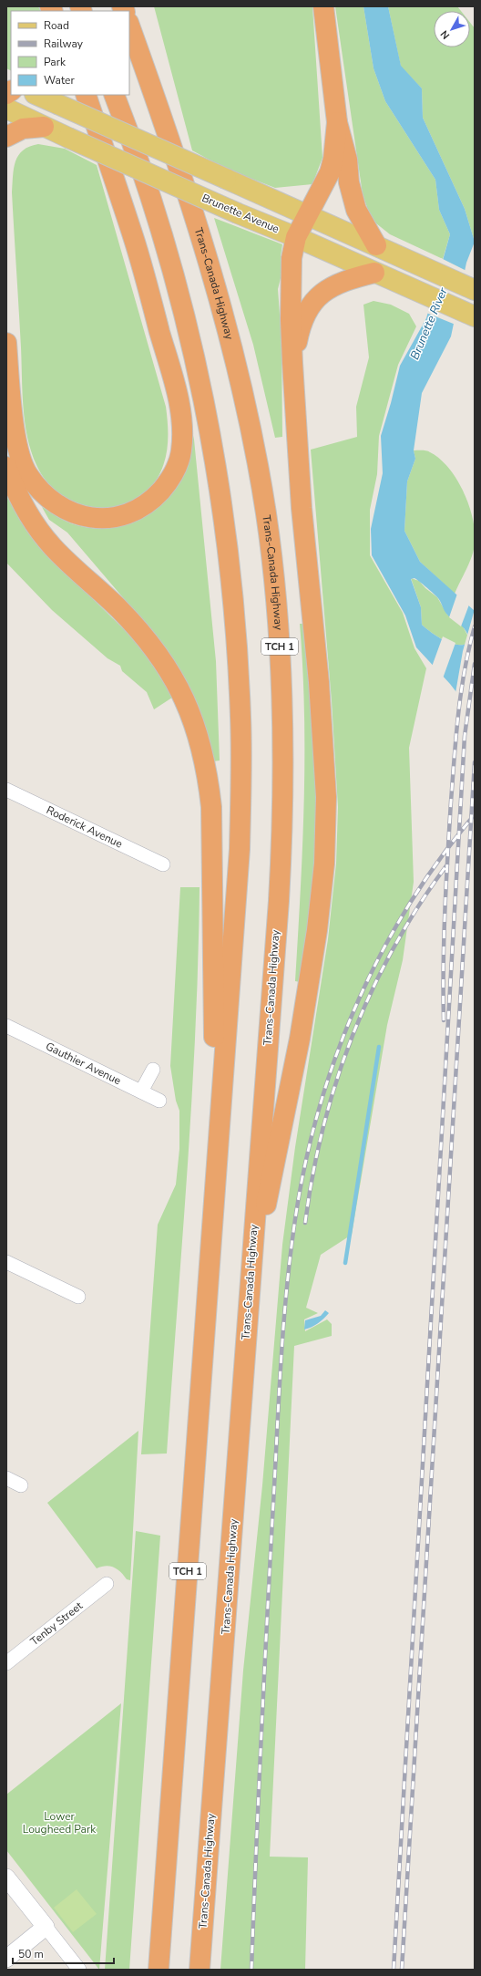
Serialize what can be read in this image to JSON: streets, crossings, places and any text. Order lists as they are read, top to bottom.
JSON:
{
  "streets": {
    "highway": ["Trans-Canada Highway", "TCH 1"],
    "main road": ["Brunette Avenue"],
    "street": ["Roderick Avenue", "Gauthier Avenue", "Tenby Street"]
  },
  "water": ["Brunette River"],
  "parks": ["Lower Lougheed Park"],
  "legend": [
    "Road",
    "Railway",
    "Park",
    "Water"
  ],
  "scale_bar": "50 m",
  "north": "bottom left"
}
